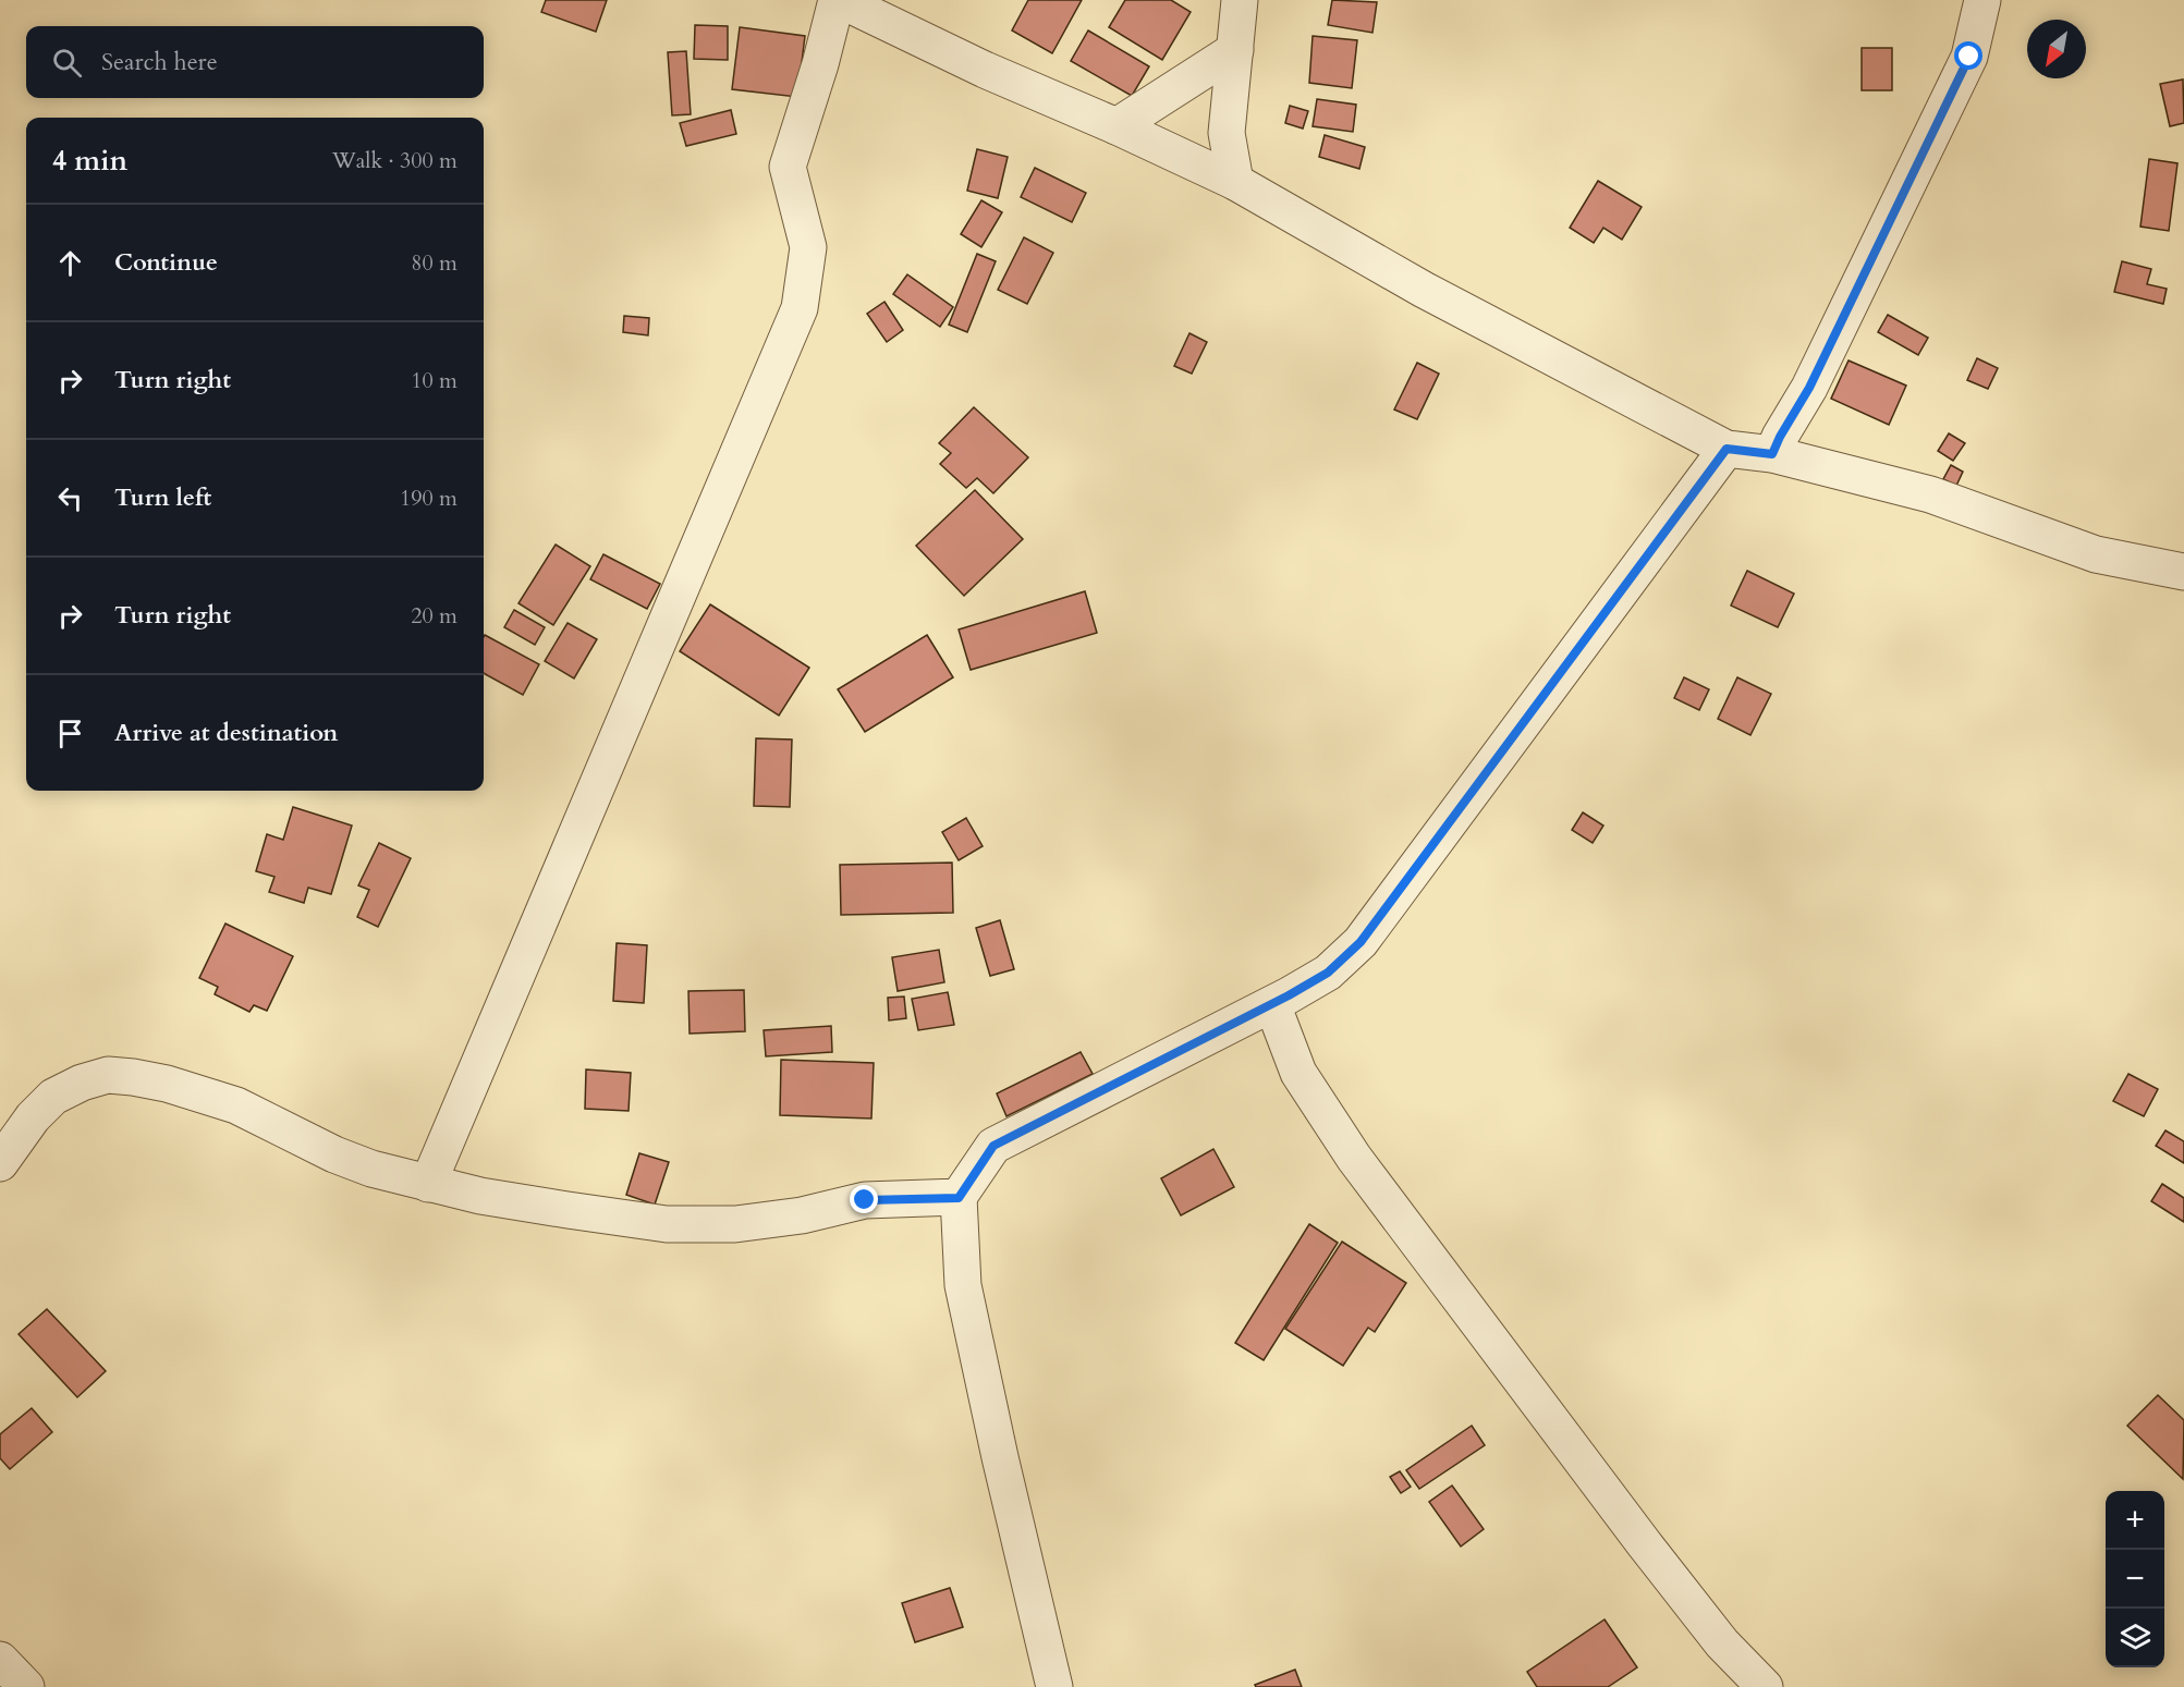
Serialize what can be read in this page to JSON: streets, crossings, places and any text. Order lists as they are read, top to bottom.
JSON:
{
  "north": "bottom left",
  "page": {
    "search": "Search here",
    "heading": ["4 min", "Walk · 300 m"],
    "list": [
      ["Continue", "80 m"],
      ["Turn right", "10 m"],
      ["Turn left", "190 m"],
      ["Turn right", "20 m"],
      "Arrive at destination"
    ],
    "map_buttons": ["+", "−"]
  }
}
